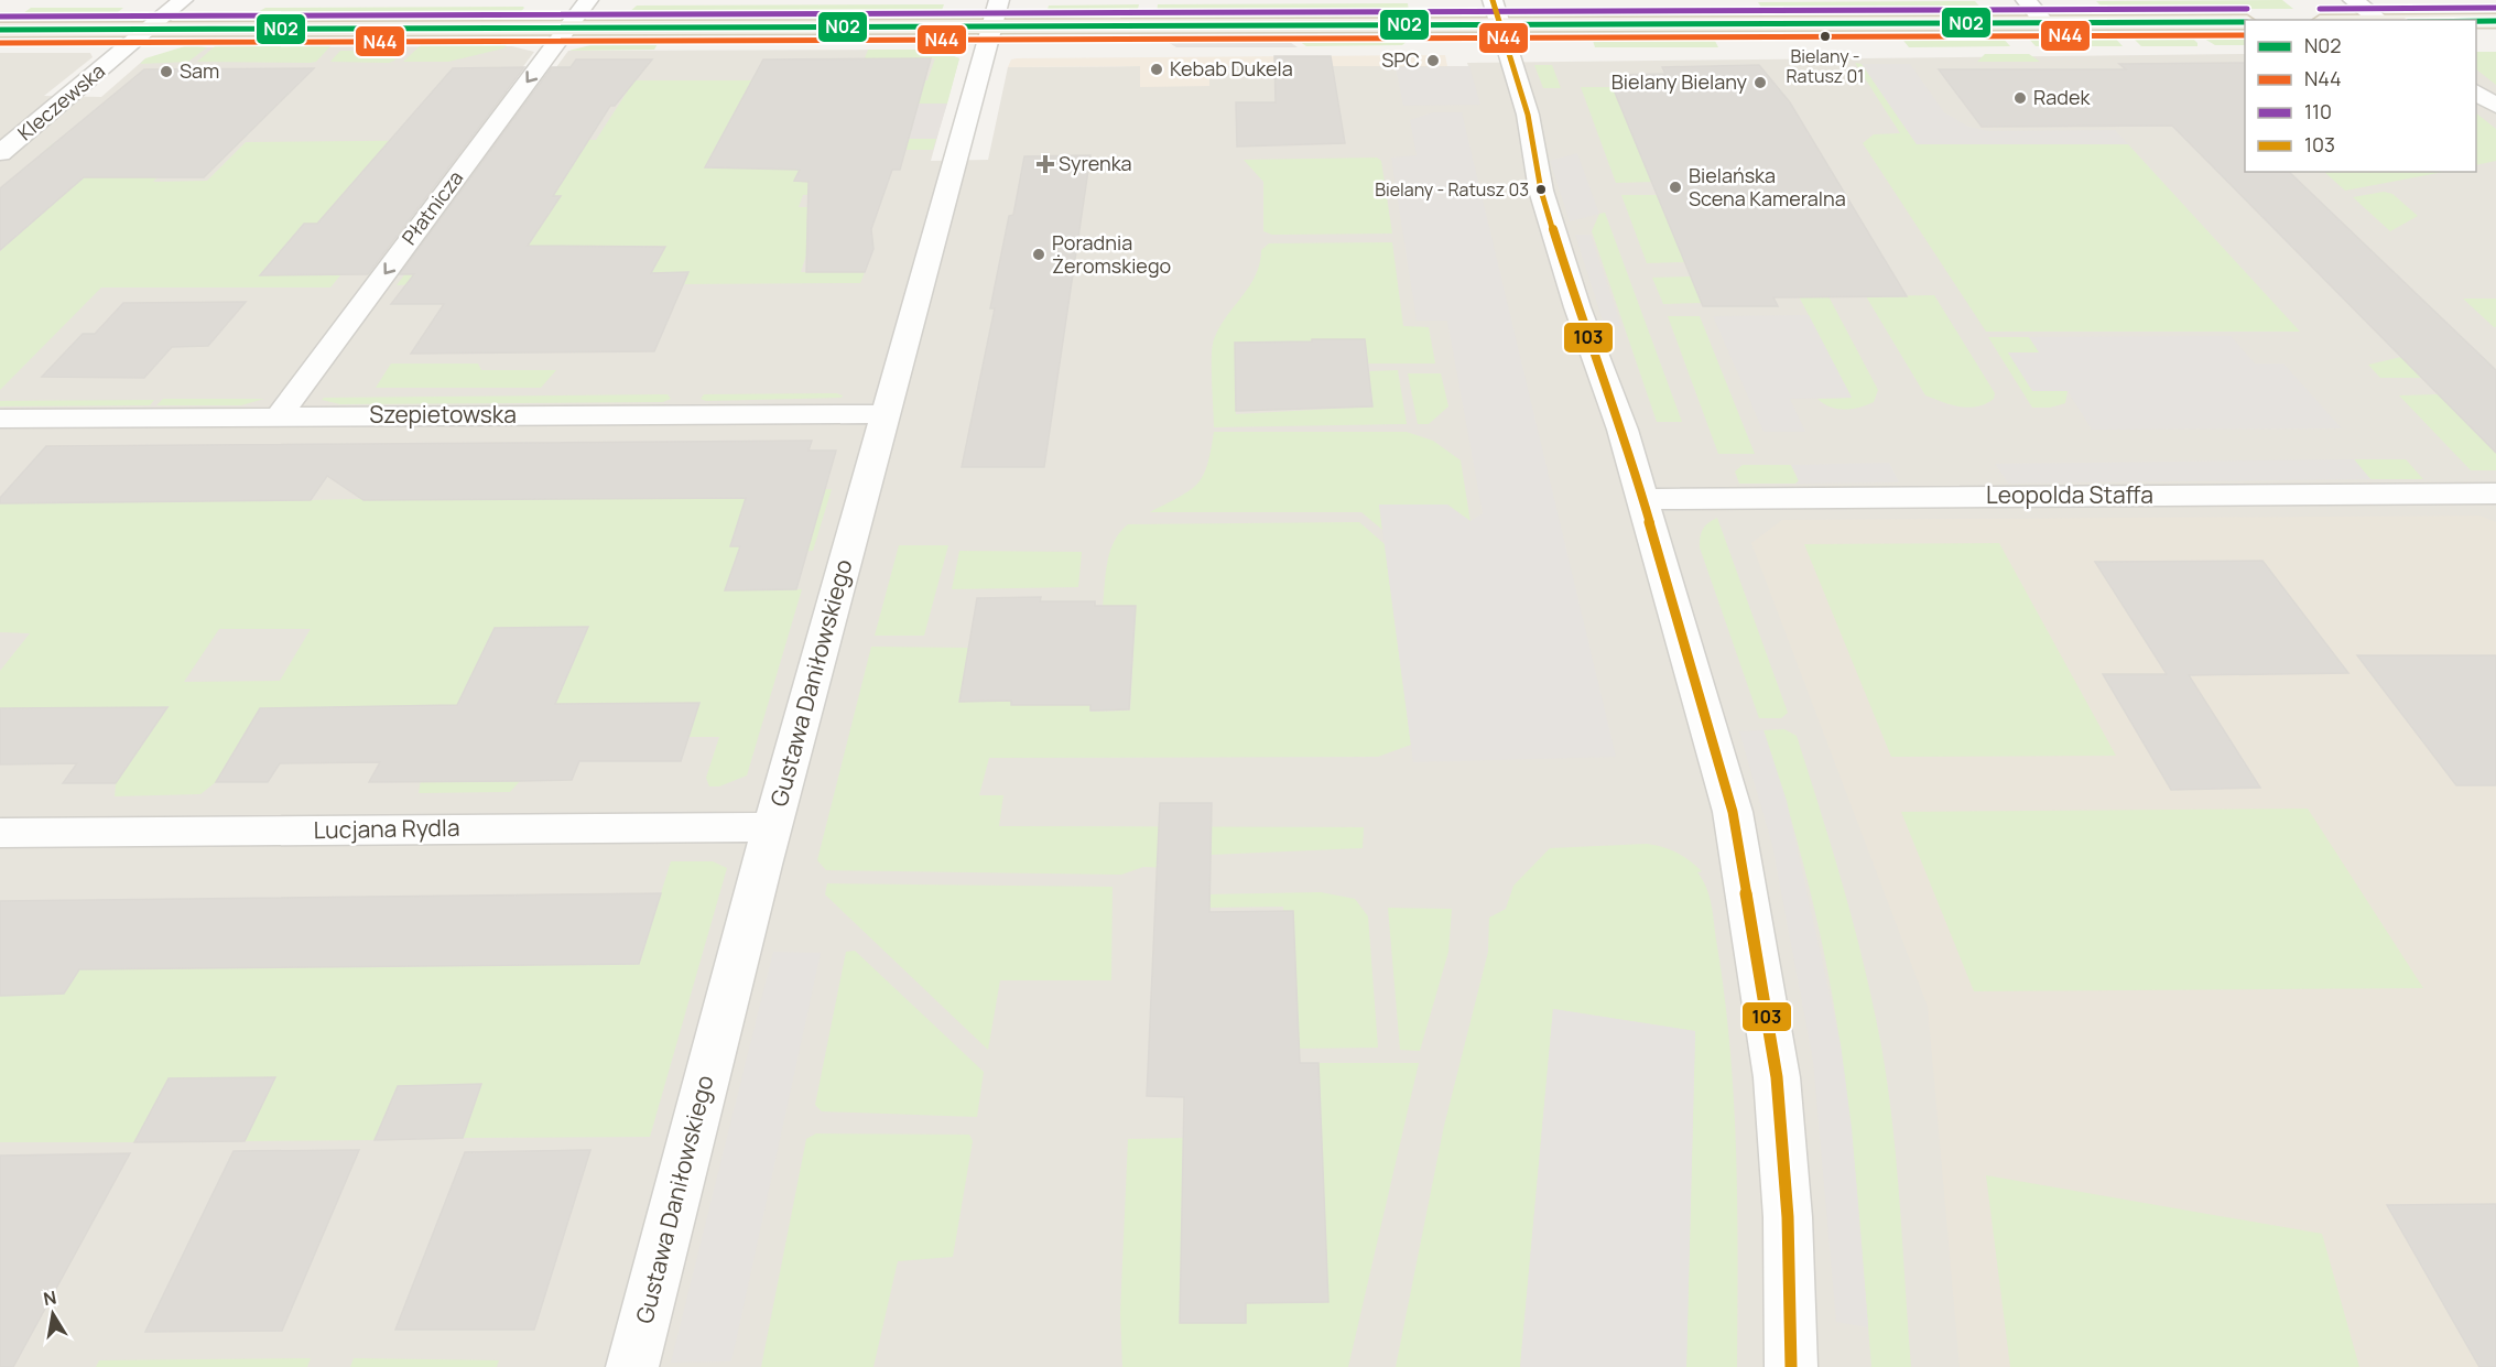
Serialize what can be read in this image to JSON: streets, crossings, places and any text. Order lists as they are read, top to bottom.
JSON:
{
  "streets": {
    "street": [
      "Kleczewska",
      "Płatnicza",
      "Szepietowska",
      "Leopolda Staffa",
      "Gustawa Daniłowskiego",
      "Lucjana Rydla"
    ]
  },
  "crossings": [
    ["Płatnicza", "Szepietowska"],
    ["Szepietowska", "Gustawa Daniłowskiego"],
    ["Gustawa Daniłowskiego", "Lucjana Rydla"]
  ],
  "one_way": ["Płatnicza"],
  "places": {
    "other": [
      "Bielany - Ratusz 01",
      "SPC",
      "Kebab Dukela",
      "Sam",
      "Bielany Bielany",
      "Radek",
      "Bielańska Scena Kameralna",
      "Bielany - Ratusz 03",
      "Poradnia Żeromskiego"
    ],
    "health": ["Syrenka"]
  },
  "lines": [
    "transit line 103",
    "transit line 110",
    "transit line N02",
    "transit line N44"
  ],
  "legend": [
    "N02",
    "N44",
    "110",
    "103"
  ],
  "north": "top"
}
